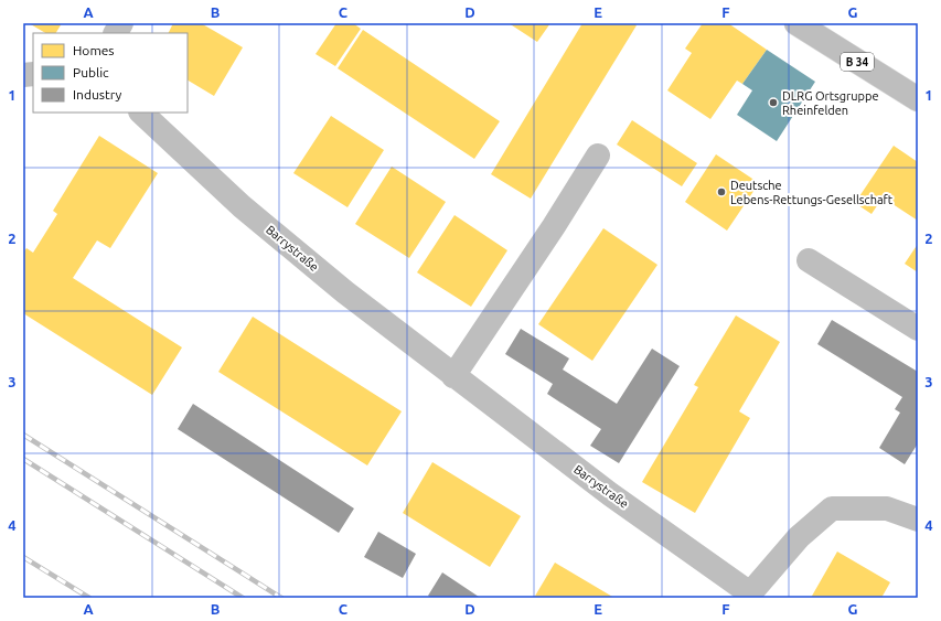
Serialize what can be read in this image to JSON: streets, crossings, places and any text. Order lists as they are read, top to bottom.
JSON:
{
  "streets": {
    "street": ["B 34", "Barrystraße"]
  },
  "places": ["DLRG Ortsgruppe Rheinfelden", "Deutsche Lebens-Rettungs-Gesellschaft"],
  "legend": ["Homes", "Public", "Industry"],
  "grid": {
    "columns": [
      "A",
      "B",
      "C",
      "D",
      "E",
      "F",
      "G"
    ],
    "rows": [
      "1",
      "2",
      "3",
      "4"
    ]
  }
}
